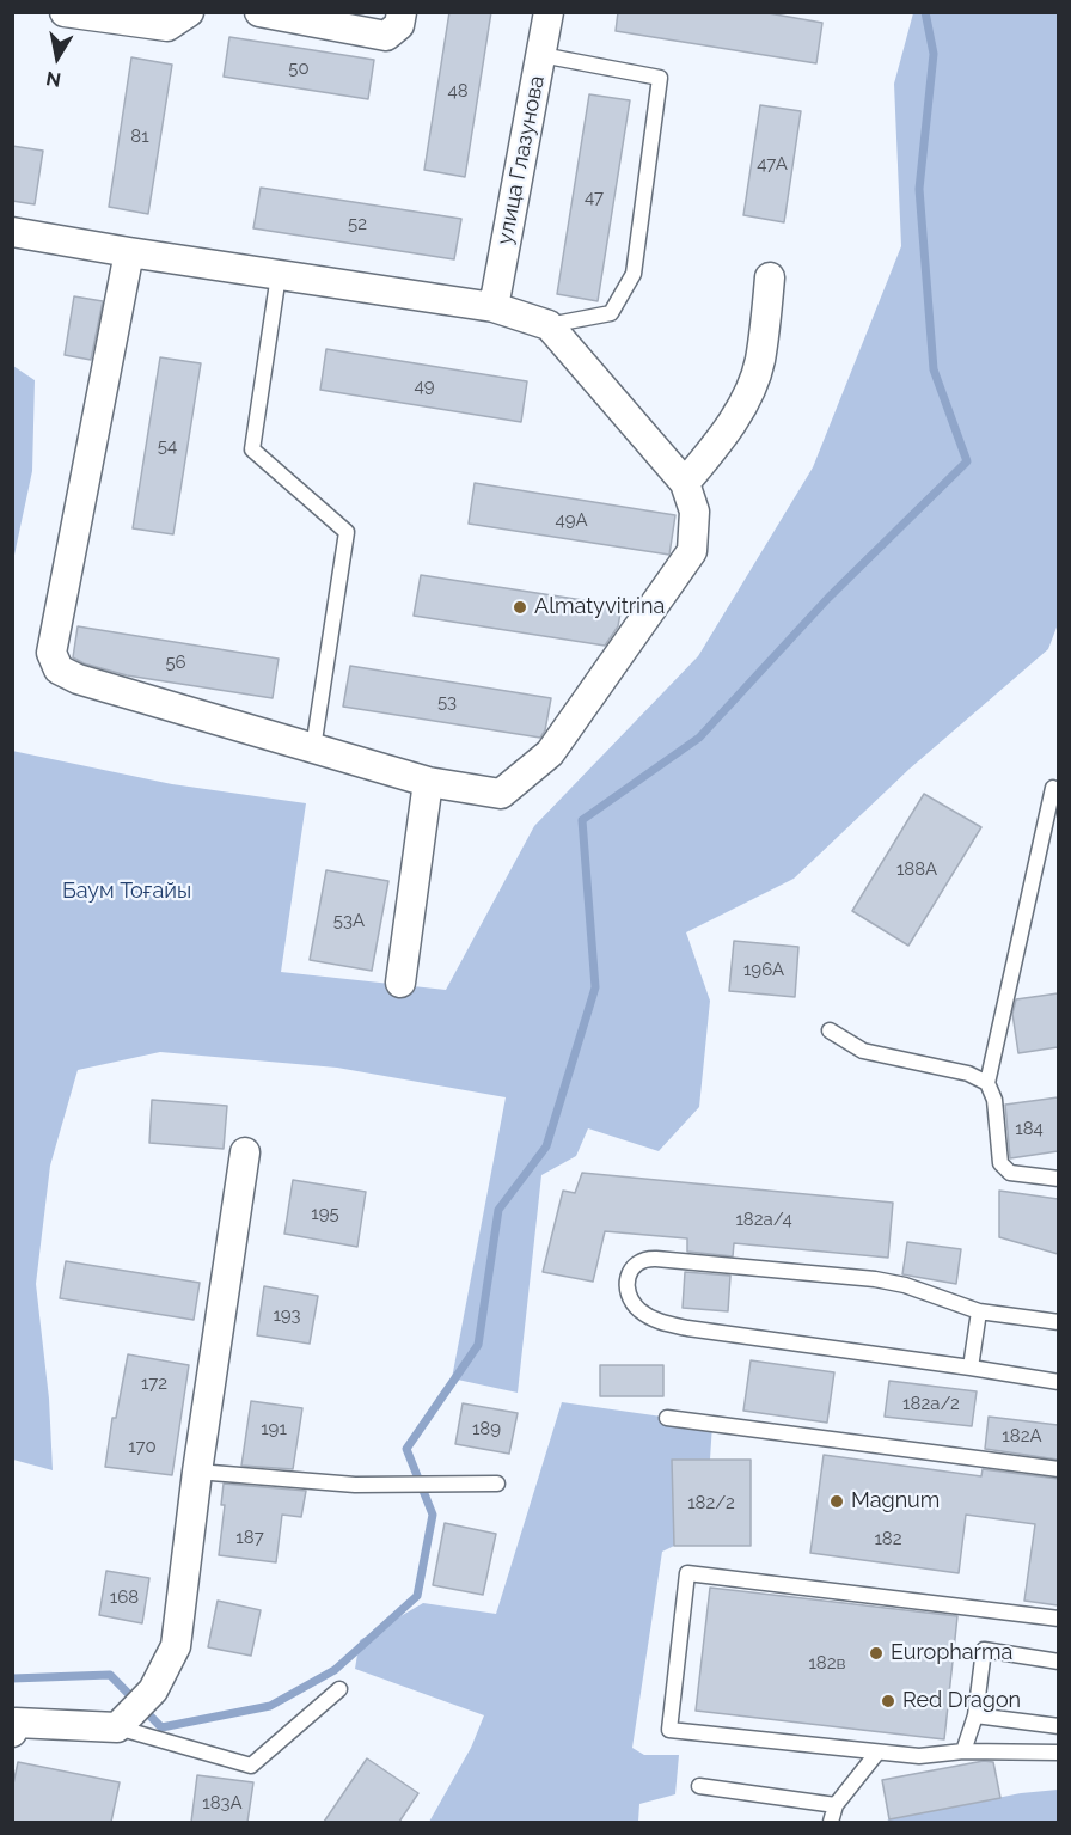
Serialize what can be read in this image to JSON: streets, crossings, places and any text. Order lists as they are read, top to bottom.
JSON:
{
  "streets": {
    "street": ["улица Глазунова"]
  },
  "parks": ["Баум Тоғайы"],
  "places": [
    "Almatyvitrina",
    "Magnum",
    "Europharma",
    "Red Dragon"
  ],
  "house_numbers": [
    "50",
    "48",
    "81",
    "47А",
    "47",
    "52",
    "49",
    "54",
    "49А",
    "56",
    "53",
    "188А",
    "53А",
    "196А",
    "184",
    "195",
    "182а/4",
    "193",
    "172",
    "182а/2",
    "191",
    "189",
    "182А",
    "170",
    "182/2",
    "187",
    "182",
    "168",
    "182в",
    "183А"
  ],
  "north": "bottom"
}
